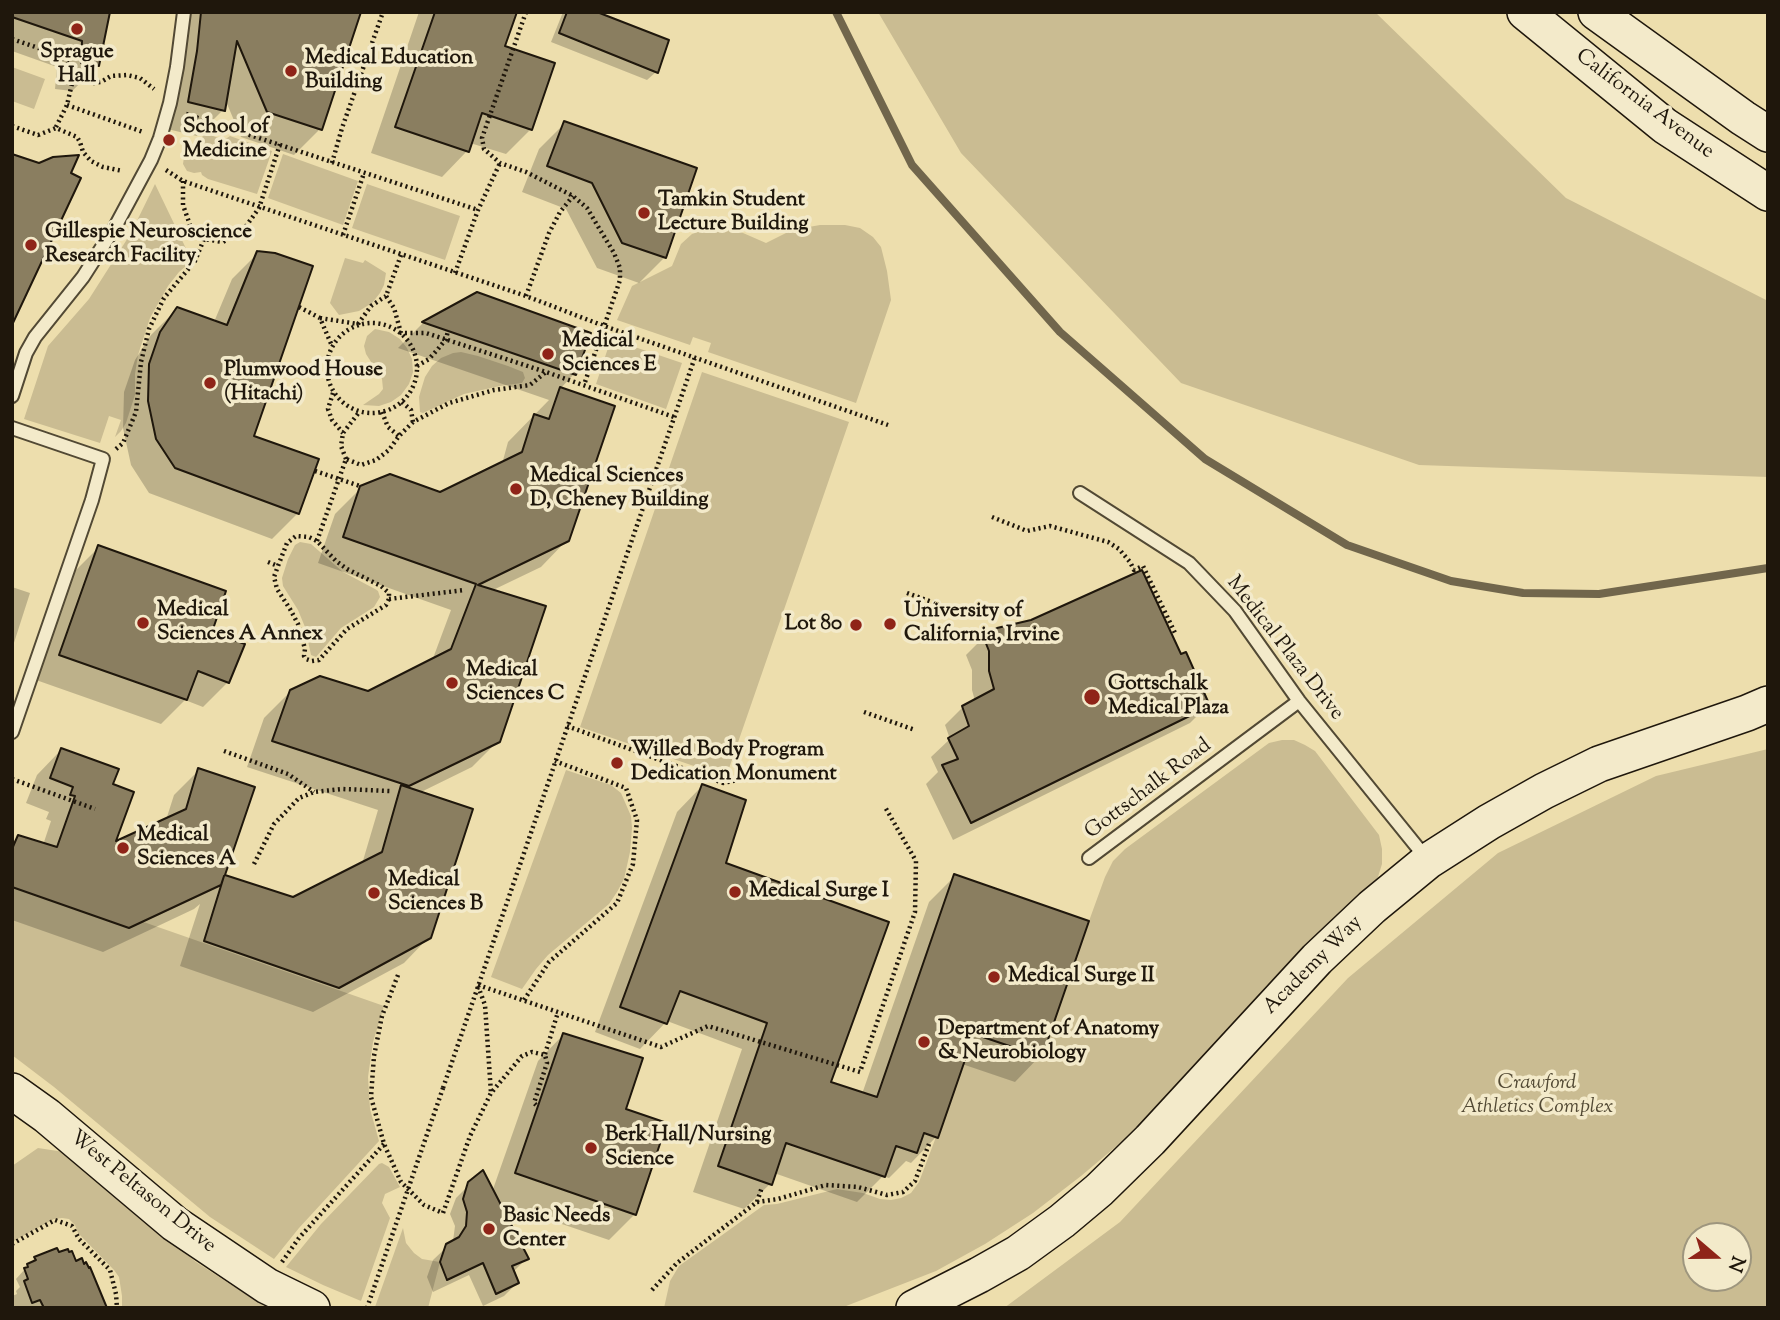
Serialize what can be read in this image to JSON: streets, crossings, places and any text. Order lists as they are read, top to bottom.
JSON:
{
  "streets": {
    "street": ["California Avenue", "Academy Way", "West Peltason Drive"],
    "lane": ["Medical Plaza Drive", "Gottschalk Road"]
  },
  "crossings": [
    ["Medical Plaza Drive", "Gottschalk Road"],
    ["Medical Plaza Drive", "Academy Way"]
  ],
  "parks": ["Crawford Athletics Complex"],
  "places": [
    "Sprague Hall",
    "Medical Education Building",
    "School of Medicine",
    "Tamkin Student Lecture Building",
    "Gillespie Neuroscience Research Facility",
    "Medical Sciences E",
    "Plumwood House (Hitachi)",
    "Medical Sciences D, Cheney Building",
    "Medical Sciences A Annex",
    "University of California, Irvine",
    "Lot 80",
    "Medical Sciences C",
    "Gottschalk Medical Plaza",
    "Willed Body Program Dedication Monument",
    "Medical Sciences A",
    "Medical Surge I",
    "Medical Sciences B",
    "Medical Surge II",
    "Department of Anatomy & Neurobiology",
    "Berk Hall/Nursing Science",
    "Basic Needs Center"
  ],
  "north": "right"
}
